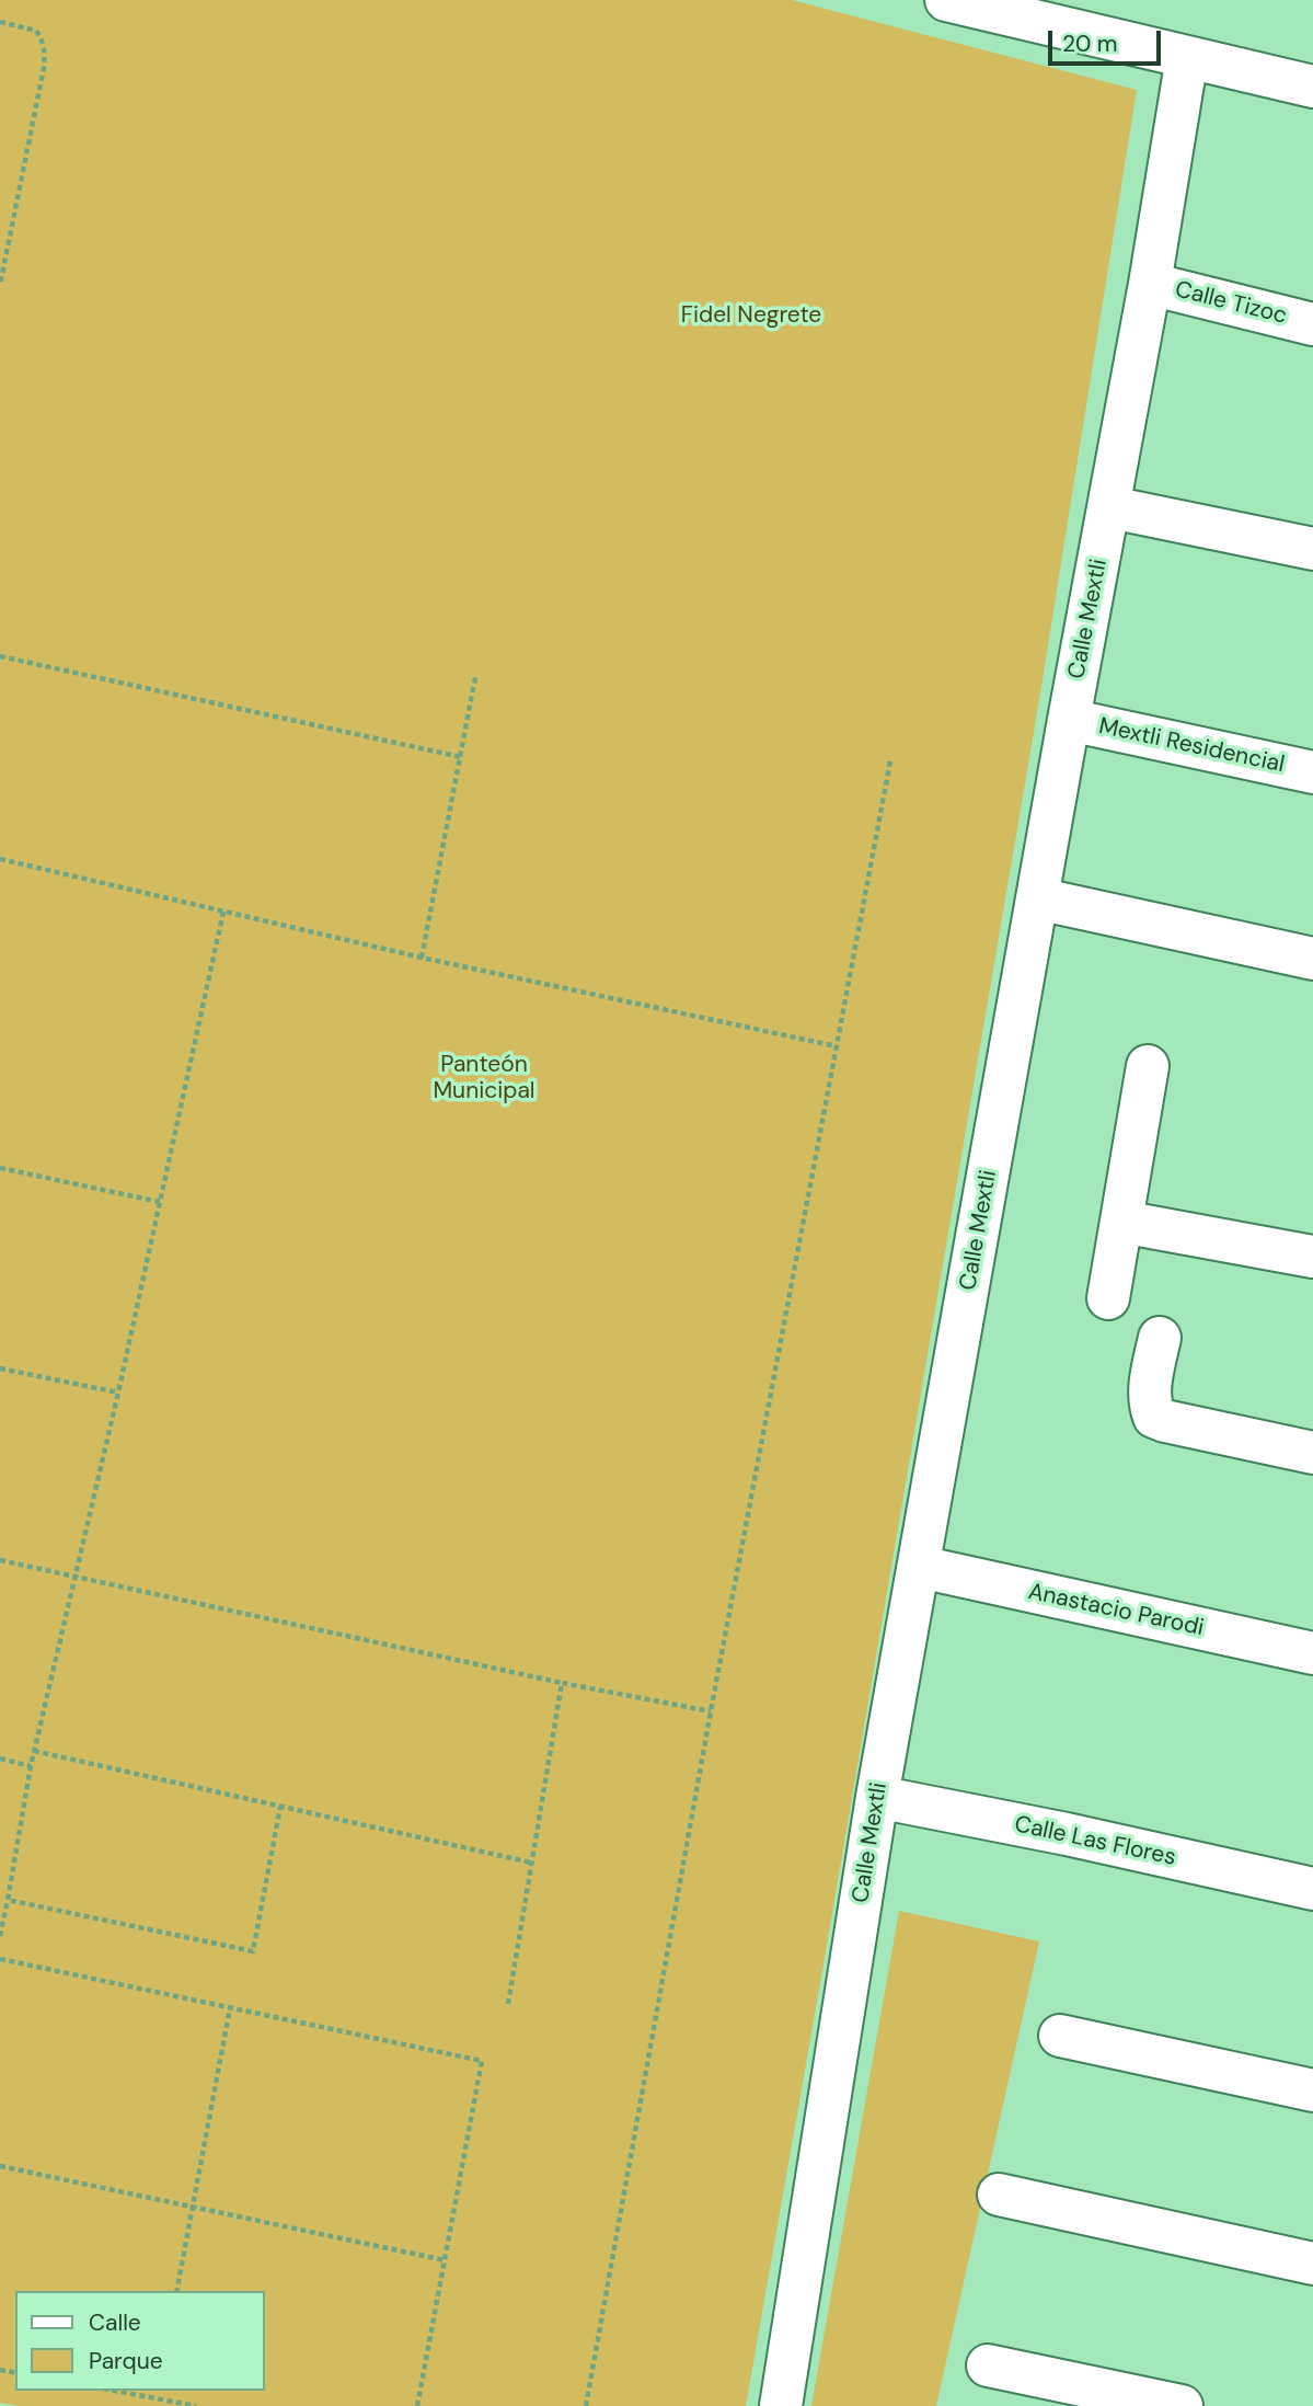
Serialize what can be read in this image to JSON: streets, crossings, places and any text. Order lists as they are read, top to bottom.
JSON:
{
  "streets": {
    "street": [
      "Calle Tizoc",
      "Calle Mextli",
      "Mextli Residencial",
      "Anastacio Parodi",
      "Calle Las Flores"
    ]
  },
  "crossings": [
    ["Calle Tizoc", "Calle Mextli"],
    ["Calle Mextli", "Mextli Residencial"],
    ["Calle Mextli", "Anastacio Parodi"],
    ["Calle Mextli", "Calle Las Flores"]
  ],
  "parks": ["Fidel Negrete", "Panteón Municipal"],
  "legend": ["Calle", "Parque"],
  "scale_bar": "20 m"
}
